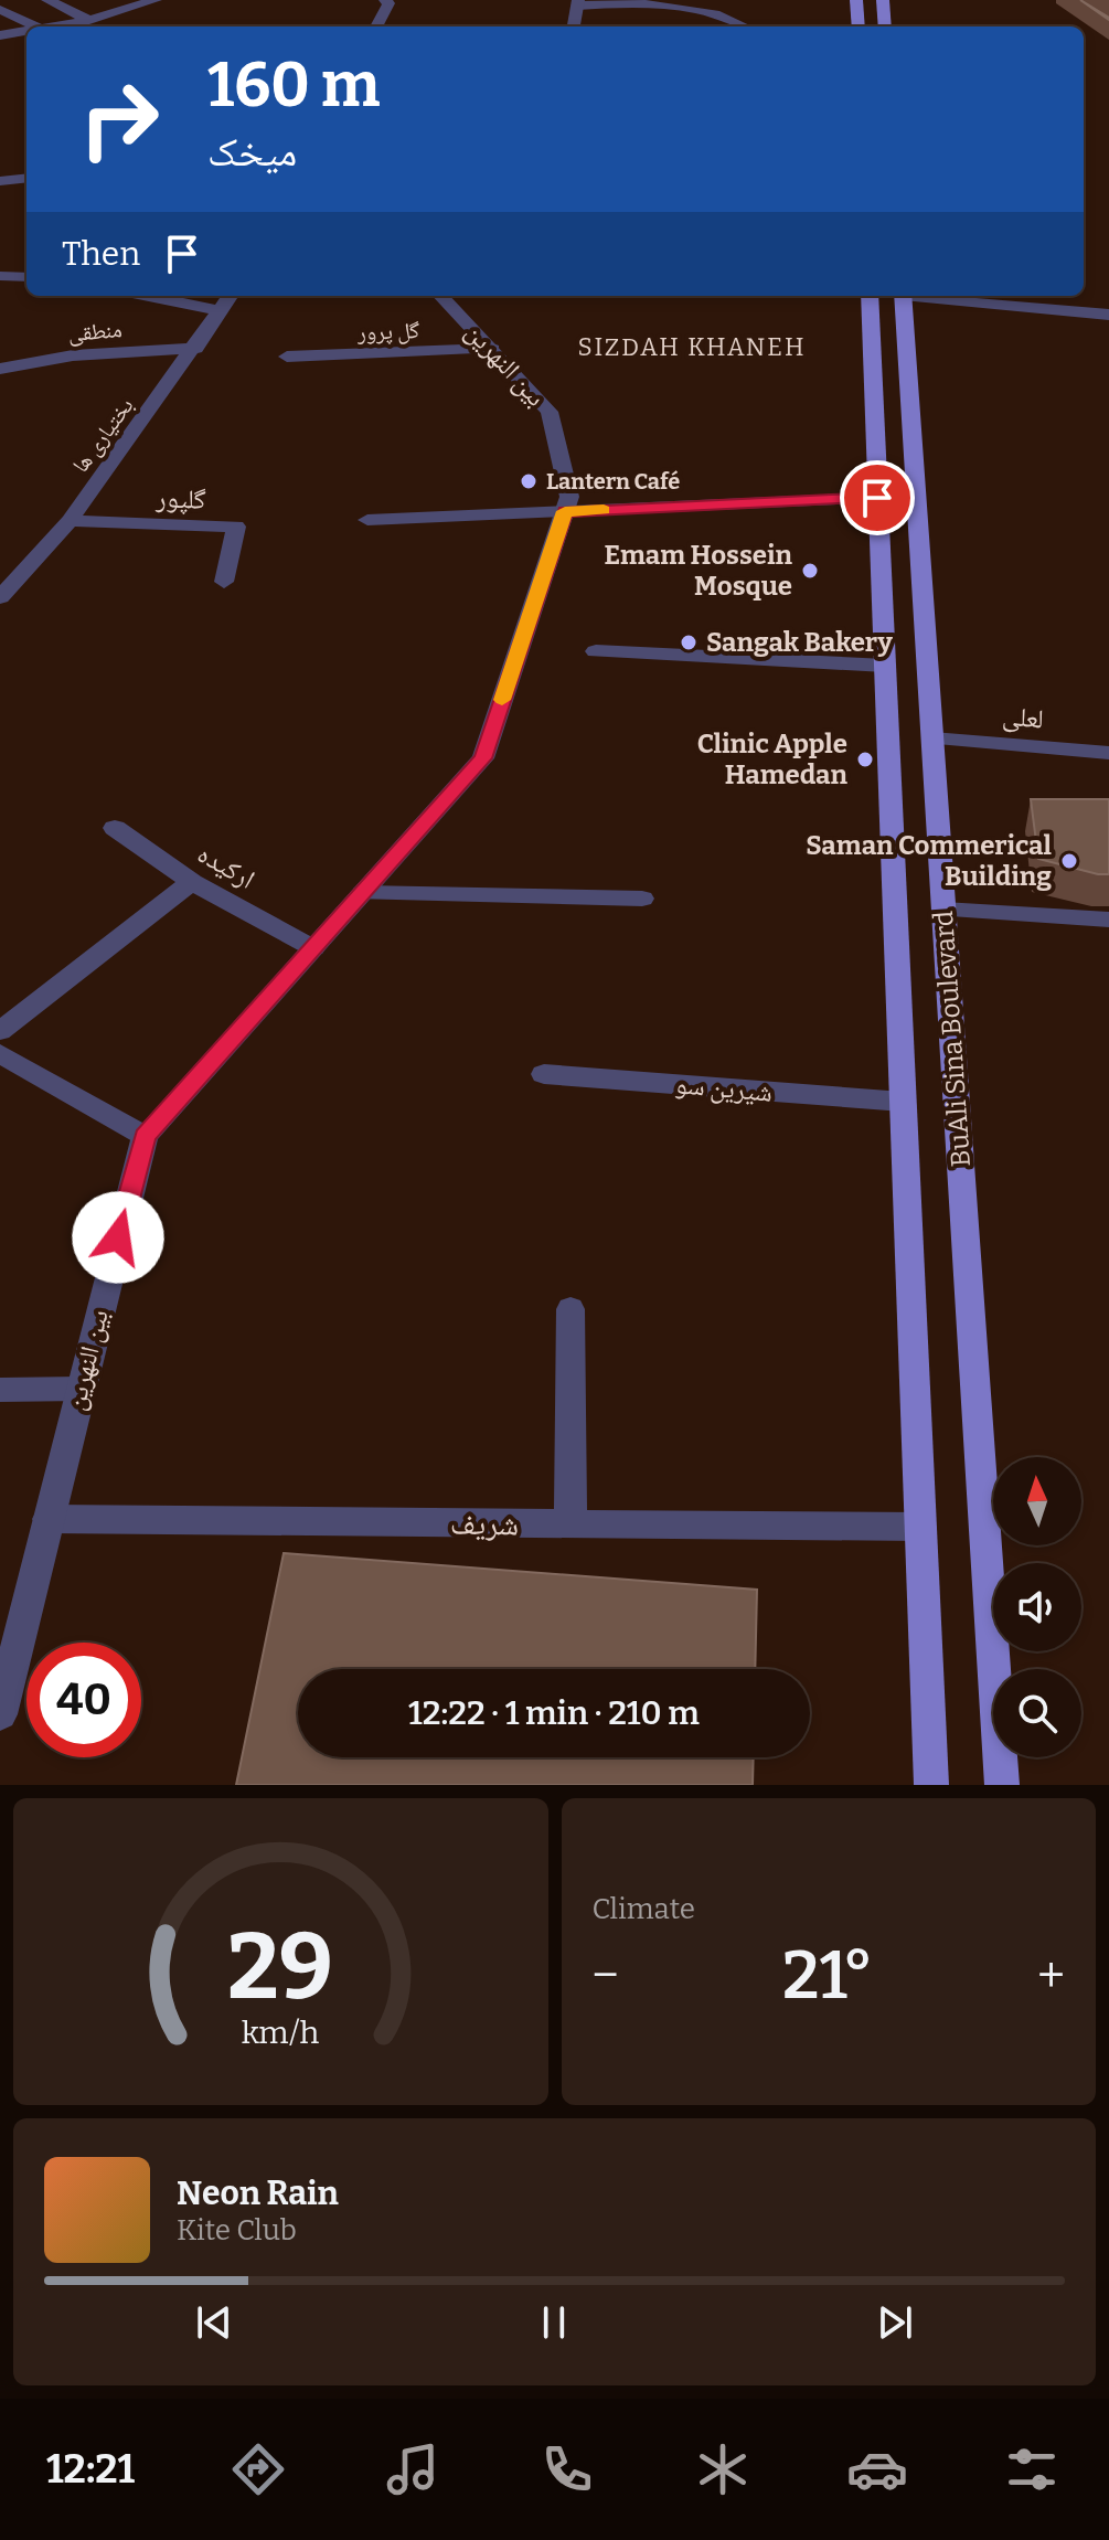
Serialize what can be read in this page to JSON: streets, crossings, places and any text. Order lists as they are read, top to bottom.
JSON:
{
  "streets": {
    "main road": ["BuAli Sina Boulevard"],
    "street": [
      "منطقی",
      "گل پرور",
      "بین النهرین",
      "بختیاری ها",
      "گلپور",
      "لعلی",
      "ارکیده",
      "شیرین سو",
      "شریف"
    ]
  },
  "crossings": [
    ["منطقی", "بختیاری ها"],
    ["گل پرور", "بین النهرین"],
    ["بین النهرین", "ارکیده"],
    ["بین النهرین", "شریف"],
    ["بختیاری ها", "گلپور"],
    ["لعلی", "BuAli Sina Boulevard"],
    ["BuAli Sina Boulevard", "شیرین سو"],
    ["BuAli Sina Boulevard", "شریف"]
  ],
  "districts": ["SIZDAH KHANEH"],
  "places": [
    "Lantern Café",
    "Emam Hossein Mosque",
    "Sangak Bakery",
    "Clinic Apple Hamedan",
    "Saman Commerical Building"
  ],
  "north": "top",
  "page": {
    "turn": ["160 m", "میخک"],
    "then": "Then",
    "limit": "40",
    "trip": "12:22 · 1 min · 210 m",
    "tile": "Climate",
    "heat": ["−", "21°", "+"],
    "song": ["Neon Rain", "Kite Club"],
    "tabs": "12:21",
    "gauge": ["29", "km/h"]
  }
}
